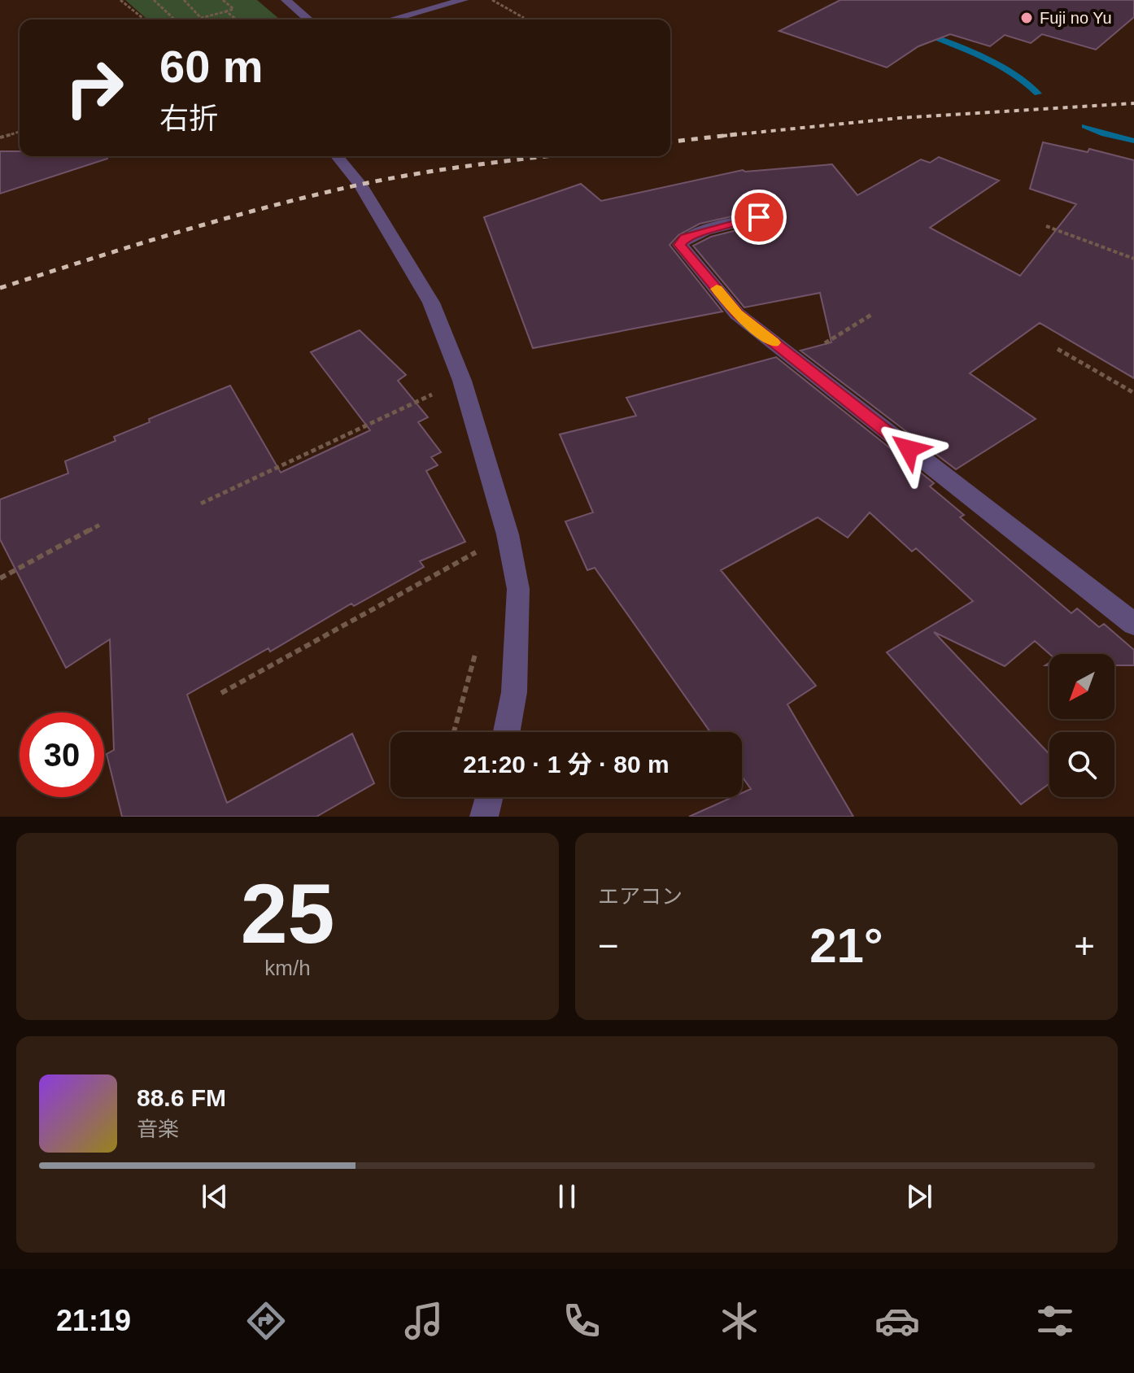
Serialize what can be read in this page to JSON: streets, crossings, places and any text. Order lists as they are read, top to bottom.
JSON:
{
  "places": ["Fuji no Yu"],
  "north": "bottom left",
  "page": {
    "turn": ["60 m", "右折"],
    "limit": "30",
    "trip": "21:20 · 1 分 · 80 m",
    "tile": [
      ["25", "km/h"],
      "エアコン"
    ],
    "heat": ["−", "21°", "+"],
    "song": ["88.6 FM", "音楽"],
    "tabs": "21:19"
  }
}
